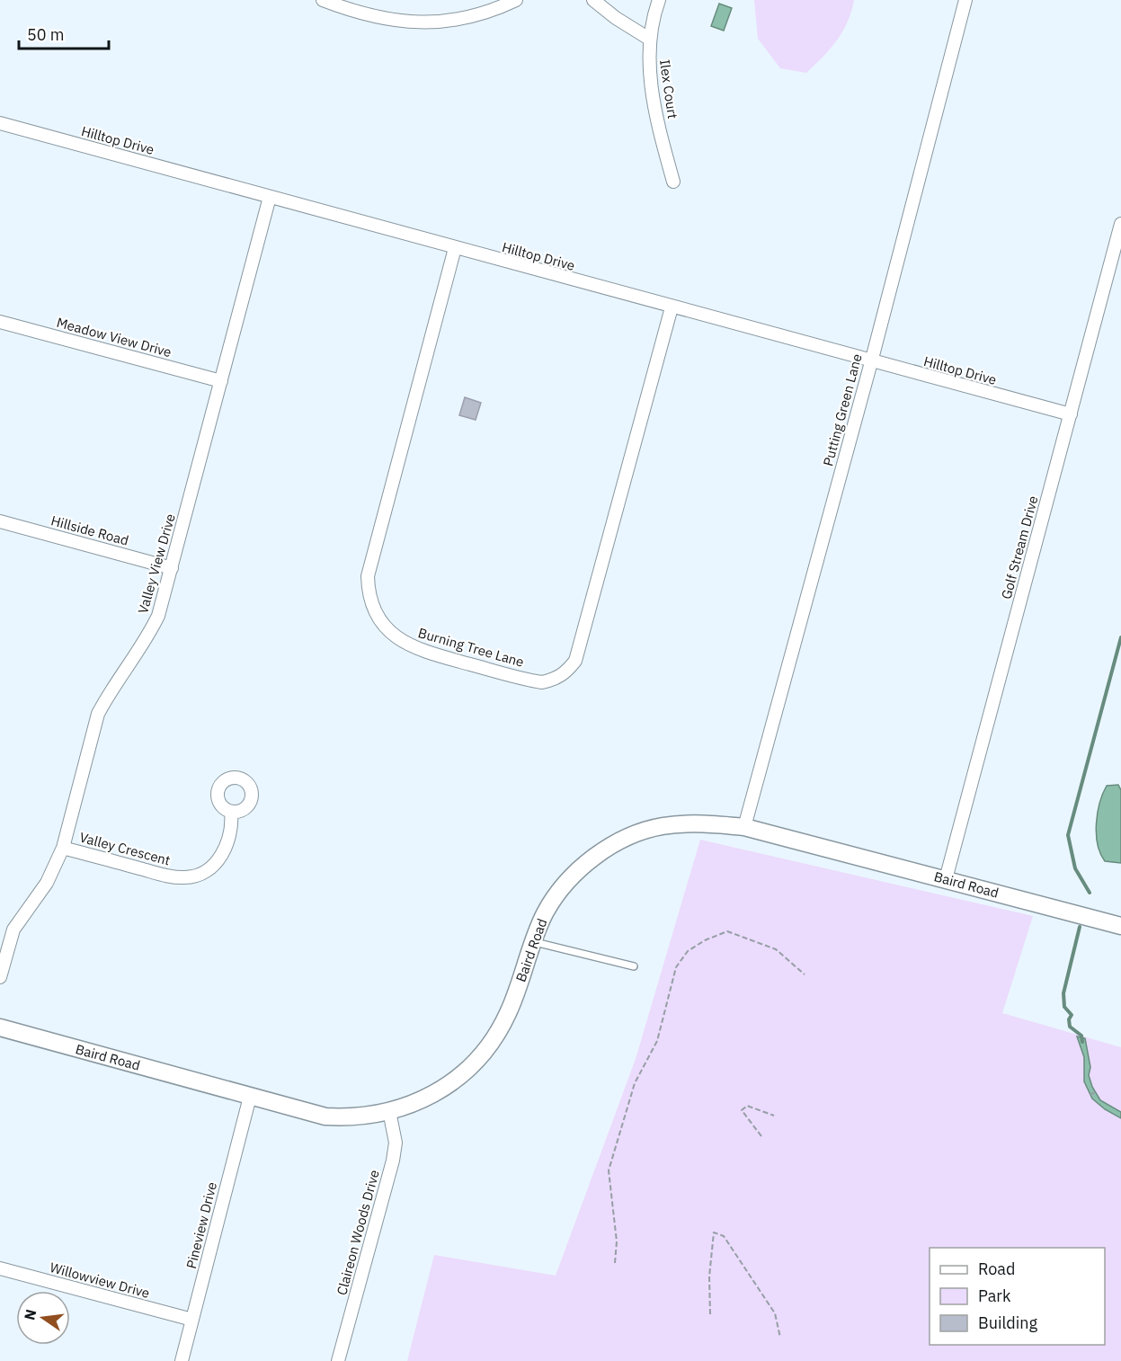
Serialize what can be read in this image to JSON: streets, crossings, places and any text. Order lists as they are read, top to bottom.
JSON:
{
  "streets": {
    "street": [
      "Ilex Court",
      "Hilltop Drive",
      "Meadow View Drive",
      "Putting Green Lane",
      "Hillside Road",
      "Golf Stream Drive",
      "Valley View Drive",
      "Burning Tree Lane",
      "Valley Crescent",
      "Baird Road",
      "Pineview Drive",
      "Claireon Woods Drive",
      "Willowview Drive"
    ]
  },
  "crossings": [
    ["Hilltop Drive", "Putting Green Lane"],
    ["Hilltop Drive", "Golf Stream Drive"],
    ["Hilltop Drive", "Valley View Drive"],
    ["Hilltop Drive", "Burning Tree Lane"],
    ["Meadow View Drive", "Valley View Drive"],
    ["Putting Green Lane", "Baird Road"],
    ["Hillside Road", "Valley View Drive"],
    ["Golf Stream Drive", "Baird Road"],
    ["Valley View Drive", "Valley Crescent"],
    ["Baird Road", "Pineview Drive"],
    ["Baird Road", "Claireon Woods Drive"],
    ["Pineview Drive", "Willowview Drive"]
  ],
  "legend": ["Road", "Park", "Building"],
  "scale_bar": "50 m",
  "north": "left"
}
